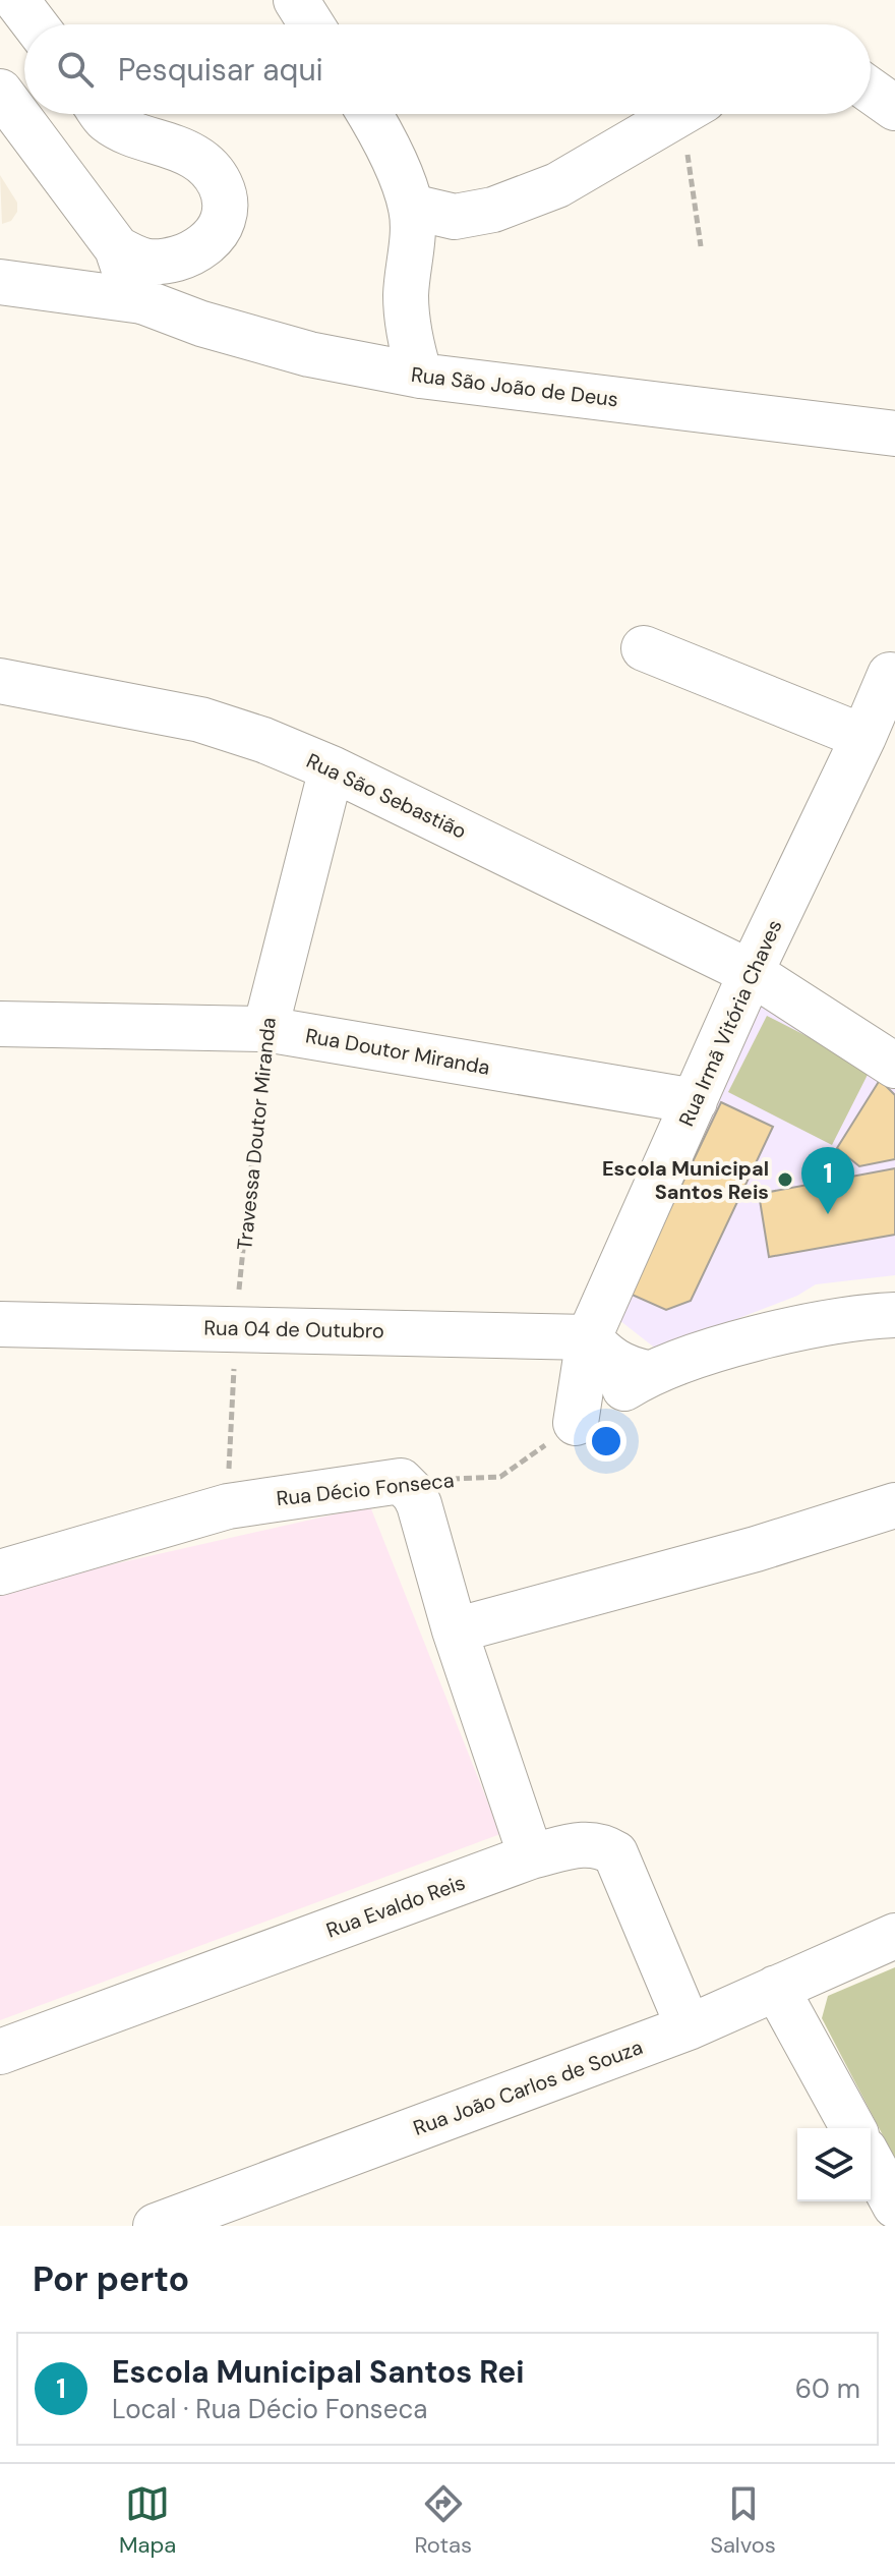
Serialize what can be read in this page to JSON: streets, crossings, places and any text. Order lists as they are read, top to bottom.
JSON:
{
  "streets": {
    "street": [
      "Rua São João de Deus",
      "Rua São Sebastião",
      "Rua Irmã Vitória Chaves",
      "Rua Doutor Miranda",
      "Travessa Doutor Miranda",
      "Rua 04 de Outubro",
      "Rua Décio Fonseca",
      "Rua Evaldo Reis",
      "Rua João Carlos de Souza"
    ]
  },
  "crossings": [
    ["Rua São Sebastião", "Rua Irmã Vitória Chaves"],
    ["Rua São Sebastião", "Travessa Doutor Miranda"],
    ["Rua Irmã Vitória Chaves", "Rua Doutor Miranda"],
    ["Rua Irmã Vitória Chaves", "Rua 04 de Outubro"],
    ["Rua Irmã Vitória Chaves", "Rua Décio Fonseca"],
    ["Rua Doutor Miranda", "Travessa Doutor Miranda"],
    ["Travessa Doutor Miranda", "Rua 04 de Outubro"],
    ["Travessa Doutor Miranda", "Rua Décio Fonseca"],
    ["Rua Evaldo Reis", "Rua João Carlos de Souza"]
  ],
  "places": ["Escola Municipal Santos Reis"],
  "page": {
    "search": "Pesquisar aqui",
    "pins": "1",
    "heading": "Por perto",
    "list": [
      {
        "mark": "1",
        "name": "Escola Municipal Santos Rei",
        "note": "Local · Rua Décio Fonseca",
        "value": "60 m"
      }
    ],
    "nav": ["Mapa", "Rotas", "Salvos"]
  }
}
